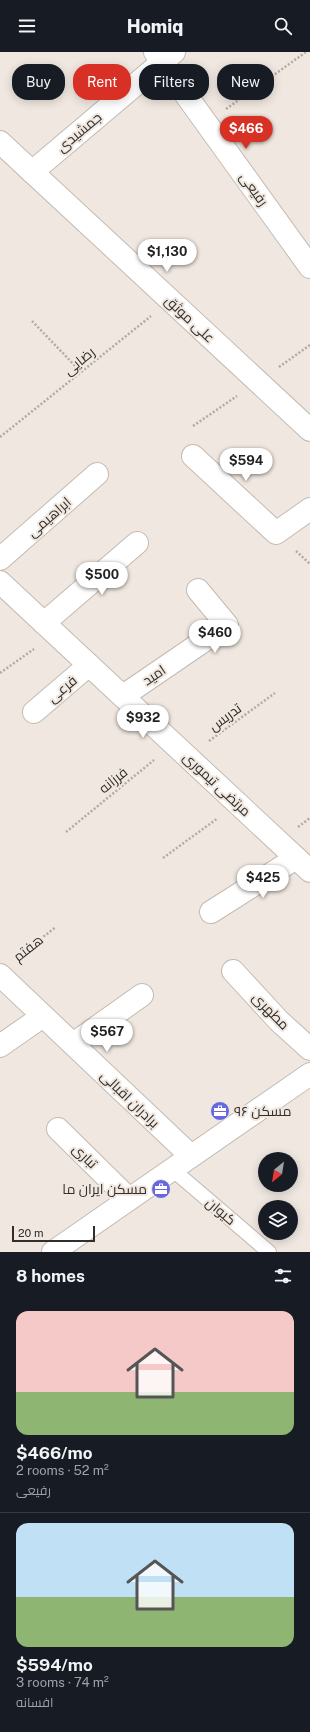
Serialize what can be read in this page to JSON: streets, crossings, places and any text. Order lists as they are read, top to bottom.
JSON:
{
  "streets": {
    "street": [
      "جمشیدی",
      "رفیعی",
      "علی موثق",
      "ابراهیمی",
      "امید",
      "فرعی",
      "مرتضی تیموری",
      "مطهری",
      "برادران اقبالی",
      "تباری"
    ],
    "lane": ["کیوان"],
    "path": [
      "رضایی",
      "تدریس",
      "فرزانه",
      "هفتم"
    ]
  },
  "crossings": [
    ["جمشیدی", "رفیعی"],
    ["جمشیدی", "علی موثق"],
    ["علی موثق", "رضایی"],
    ["امید", "مرتضی تیموری"],
    ["فرعی", "مرتضی تیموری"],
    ["تدریس", "فرزانه"],
    ["تدریس", "مرتضی تیموری"],
    ["فرزانه", "مرتضی تیموری"],
    ["هفتم", "برادران اقبالی"]
  ],
  "places": {
    "office": ["مسکن ۹۶", "مسکن ایران ما"]
  },
  "scale_bar": "20 m",
  "north": "bottom left",
  "page": {
    "header": "Homiq",
    "chip": [
      "Buy",
      "Rent",
      "Filters",
      "New"
    ],
    "price": [
      "$466",
      "$1,130",
      "$594",
      "$500",
      "$460",
      "$932",
      "$425",
      "$567"
    ],
    "scale": "20 m",
    "heading": "8 homes",
    "list": [
      {
        "name": "$466/mo",
        "note": "2 rooms · 52 m² · رفیعی"
      },
      {
        "name": "$594/mo",
        "note": "3 rooms · 74 m² · افسانه"
      }
    ]
  }
}
